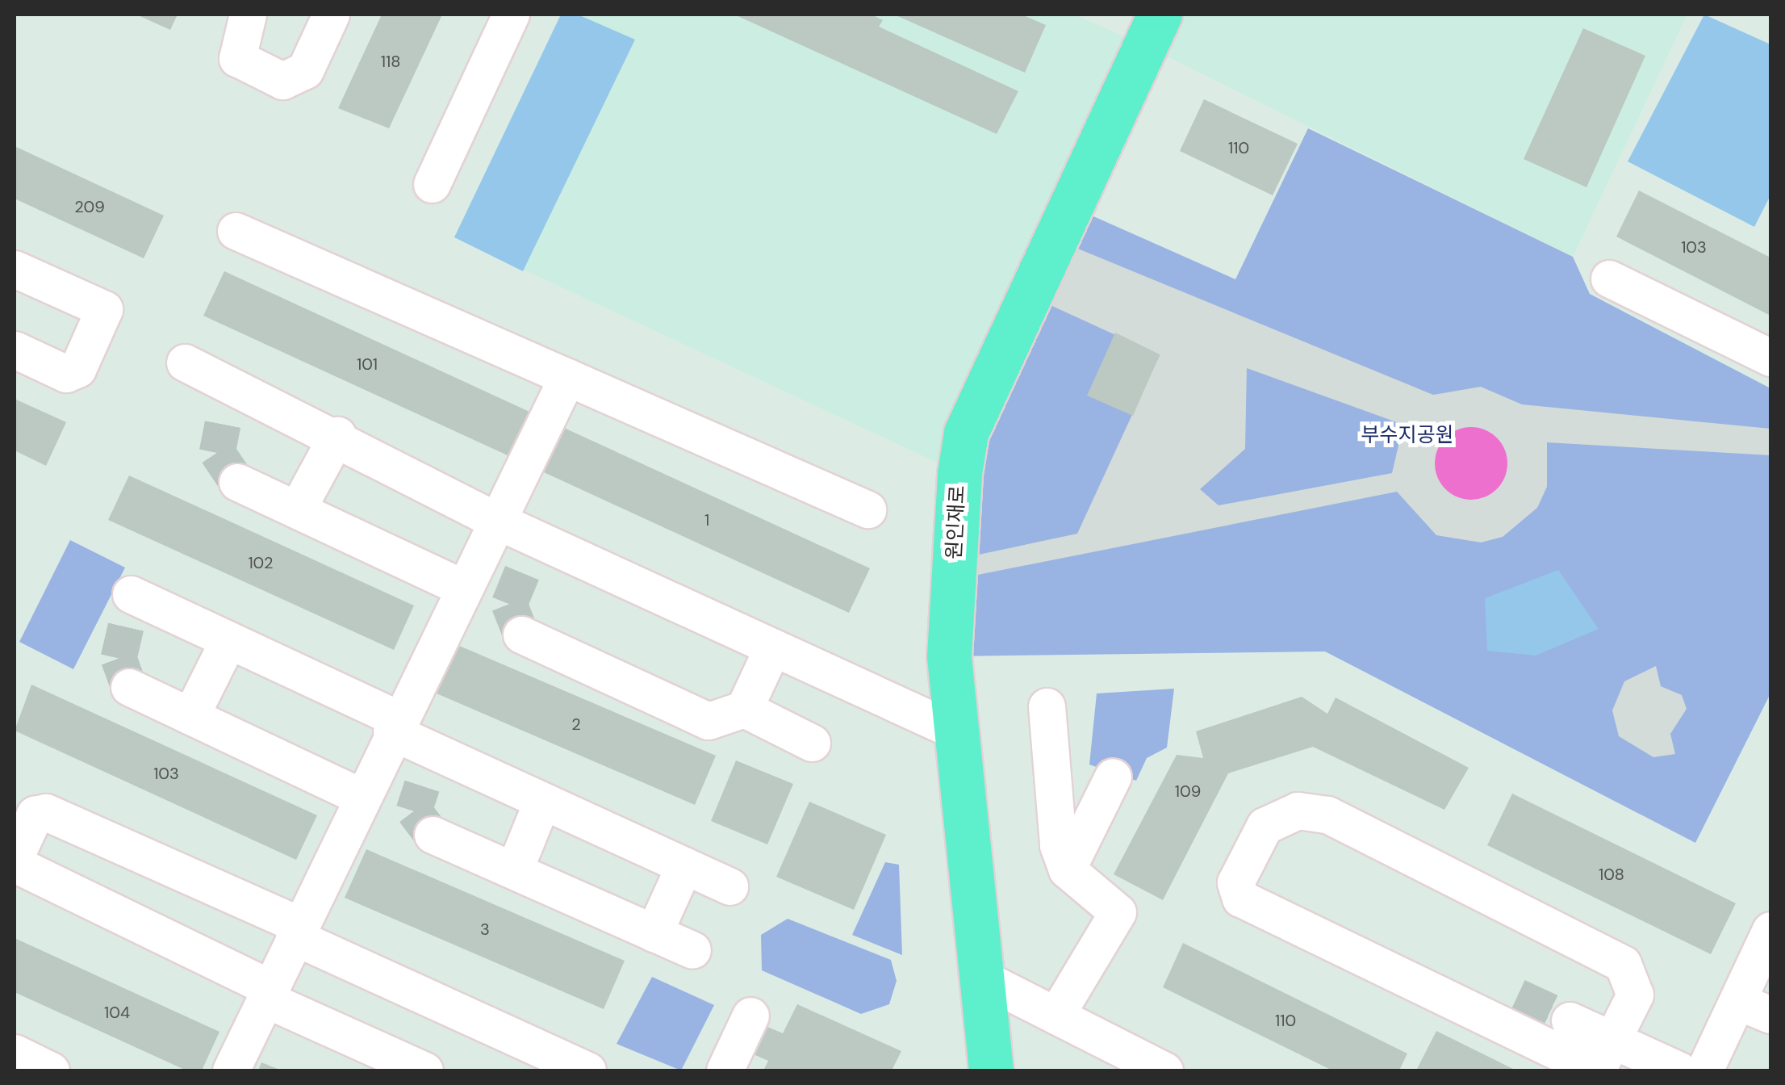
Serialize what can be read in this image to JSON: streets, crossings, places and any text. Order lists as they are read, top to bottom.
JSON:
{
  "streets": {
    "main road": ["원인재로"]
  },
  "parks": ["부수지공원"],
  "house_numbers": [
    "118",
    "110",
    "209",
    "103",
    "101",
    "1",
    "102",
    "2",
    "103",
    "109",
    "108",
    "3",
    "104",
    "110"
  ]
}
